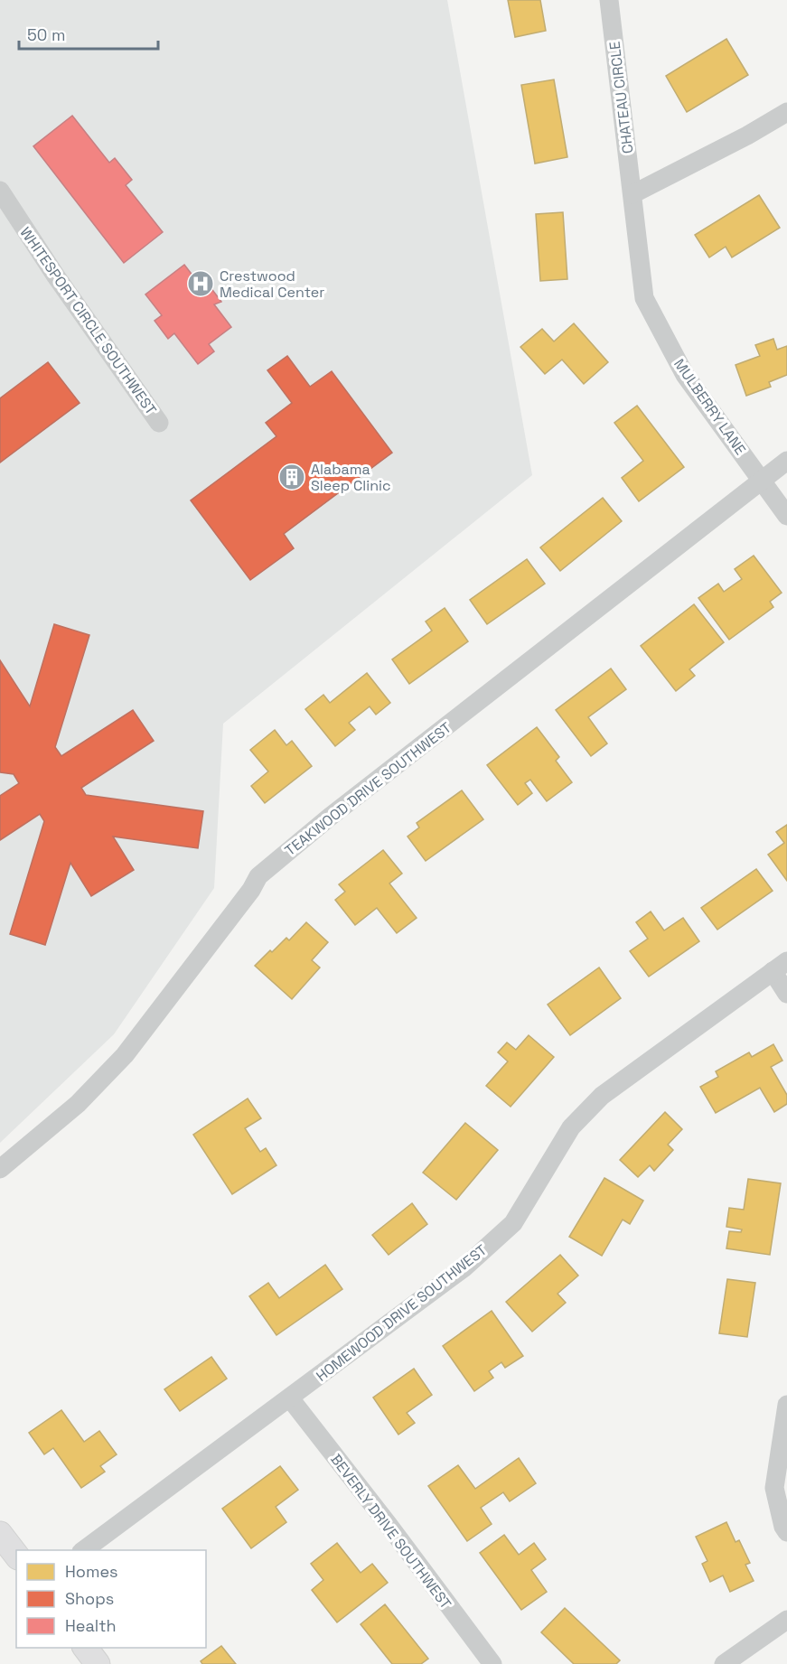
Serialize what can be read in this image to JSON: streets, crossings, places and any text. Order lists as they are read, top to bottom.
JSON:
{
  "streets": {
    "street": [
      "CHATEAU CIRCLE",
      "WHITESPORT CIRCLE SOUTHWEST",
      "MULBERRY LANE",
      "TEAKWOOD DRIVE SOUTHWEST",
      "HOMEWOOD DRIVE SOUTHWEST",
      "BEVERLY DRIVE SOUTHWEST"
    ]
  },
  "crossings": [
    ["CHATEAU CIRCLE", "MULBERRY LANE"],
    ["MULBERRY LANE", "TEAKWOOD DRIVE SOUTHWEST"],
    ["HOMEWOOD DRIVE SOUTHWEST", "BEVERLY DRIVE SOUTHWEST"]
  ],
  "places": {
    "hospital": ["Crestwood Medical Center"],
    "building": ["Alabama Sleep Clinic"]
  },
  "legend": ["Homes", "Shops", "Health"],
  "scale_bar": "50 m"
}
